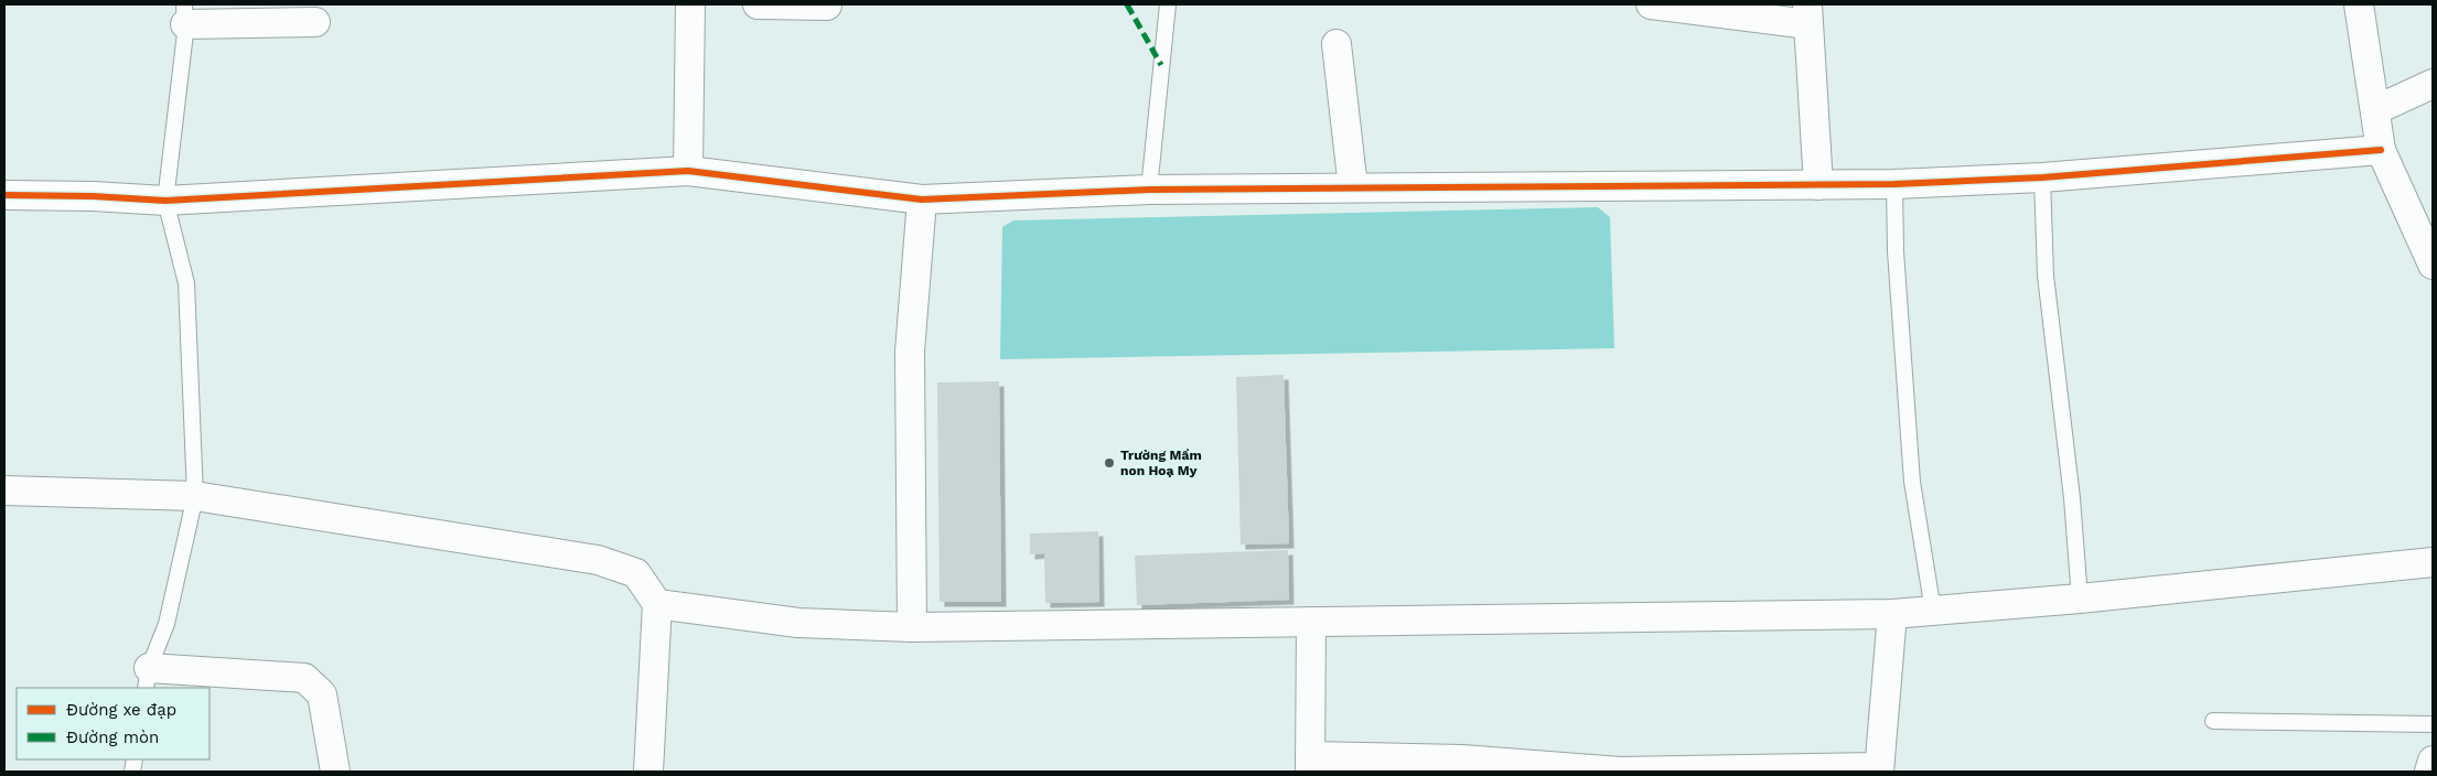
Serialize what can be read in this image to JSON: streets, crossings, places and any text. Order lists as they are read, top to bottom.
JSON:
{
  "places": ["Trường Mầm non Hoạ My"],
  "legend": ["Đường xe đạp", "Đường mòn"]
}
